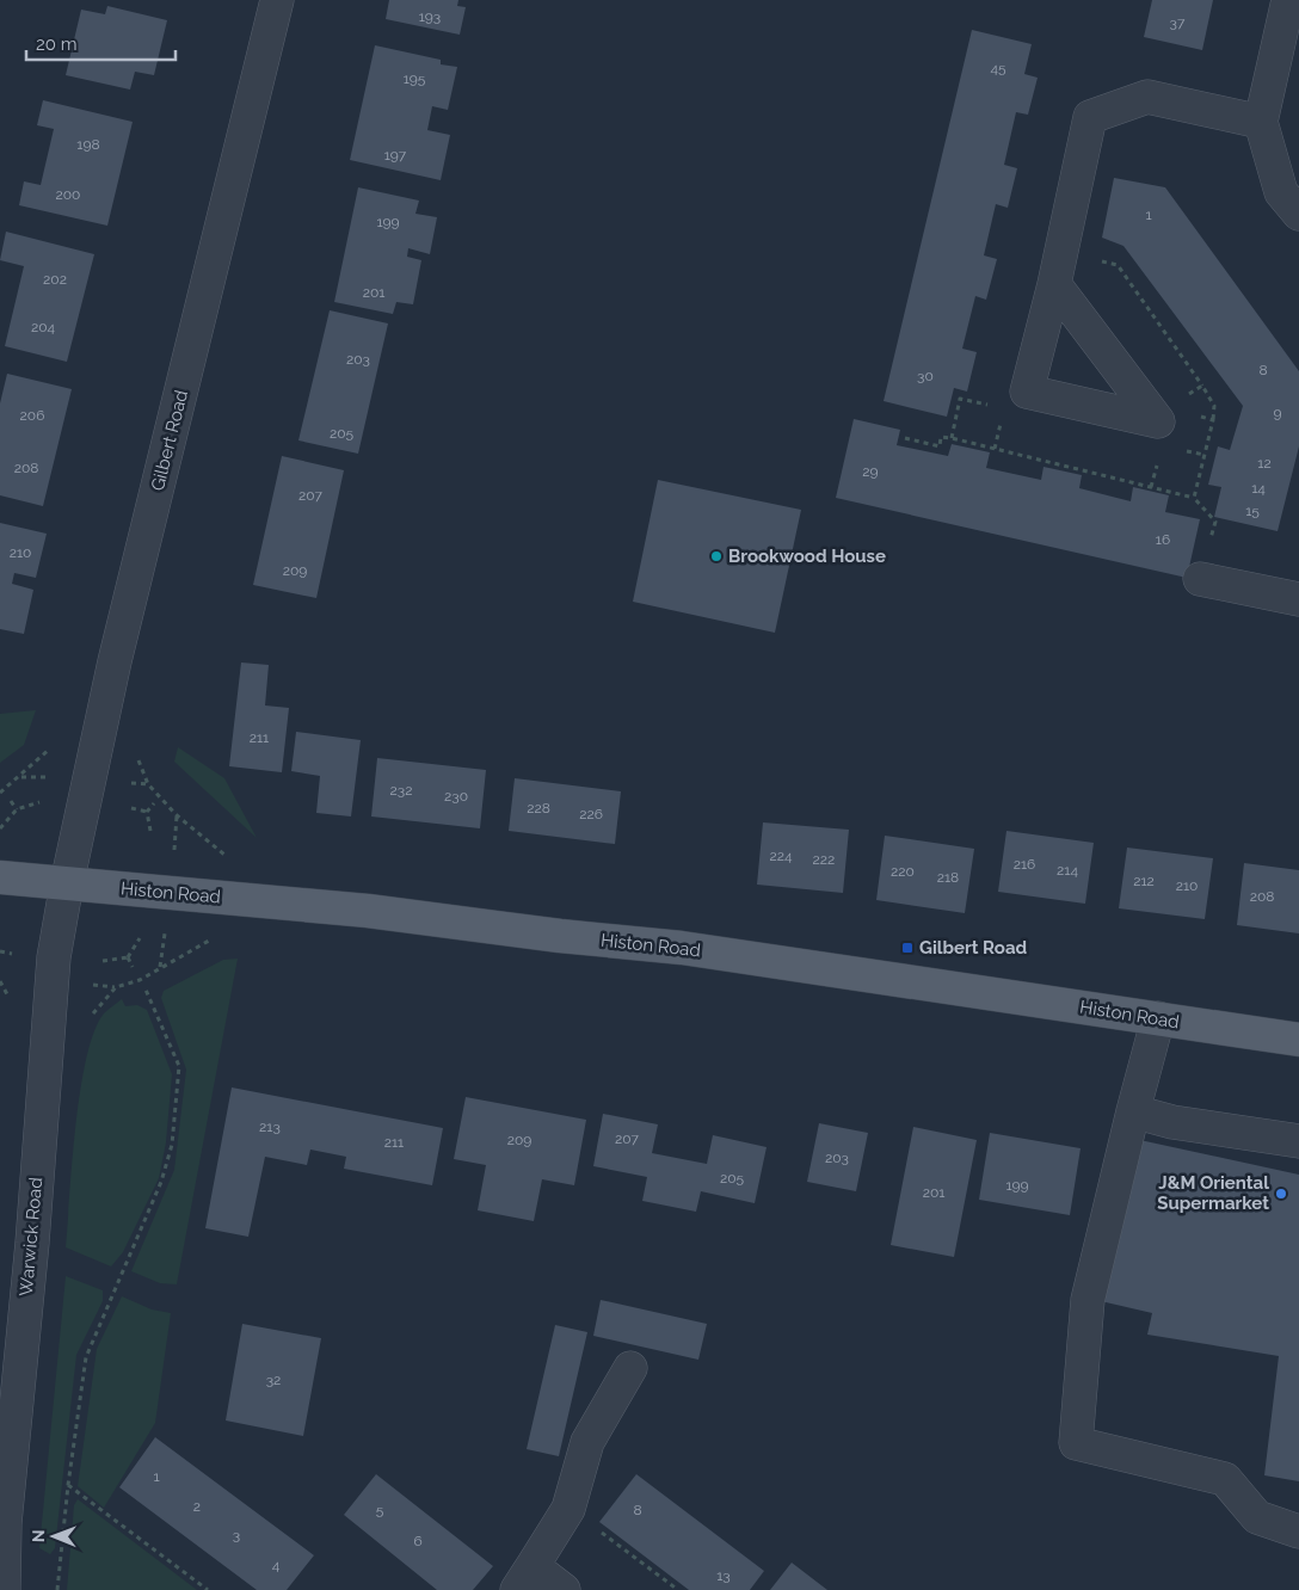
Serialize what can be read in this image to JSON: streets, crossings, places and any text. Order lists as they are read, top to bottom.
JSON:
{
  "streets": {
    "main road": ["Histon Road"],
    "street": ["Gilbert Road", "Warwick Road"]
  },
  "crossings": [
    ["Gilbert Road", "Histon Road"],
    ["Gilbert Road", "Warwick Road"],
    ["Histon Road", "Warwick Road"]
  ],
  "places": {
    "other": ["Brookwood House", "J&M Oriental Supermarket"],
    "transit": ["Gilbert Road"]
  },
  "house_numbers": [
    "193",
    "37",
    "45",
    "195",
    "198",
    "197",
    "200",
    "1",
    "199",
    "202",
    "201",
    "204",
    "203",
    "8",
    "30",
    "9",
    "206",
    "205",
    "12",
    "208",
    "29",
    "14",
    "207",
    "15",
    "16",
    "210",
    "209",
    "211",
    "232",
    "230",
    "228",
    "226",
    "224",
    "222",
    "216",
    "214",
    "220",
    "218",
    "212",
    "210",
    "208",
    "213",
    "207",
    "209",
    "211",
    "203",
    "205",
    "199",
    "201",
    "32",
    "1",
    "2",
    "5",
    "8",
    "3",
    "6",
    "4",
    "13"
  ],
  "scale_bar": "20 m",
  "north": "left"
}
